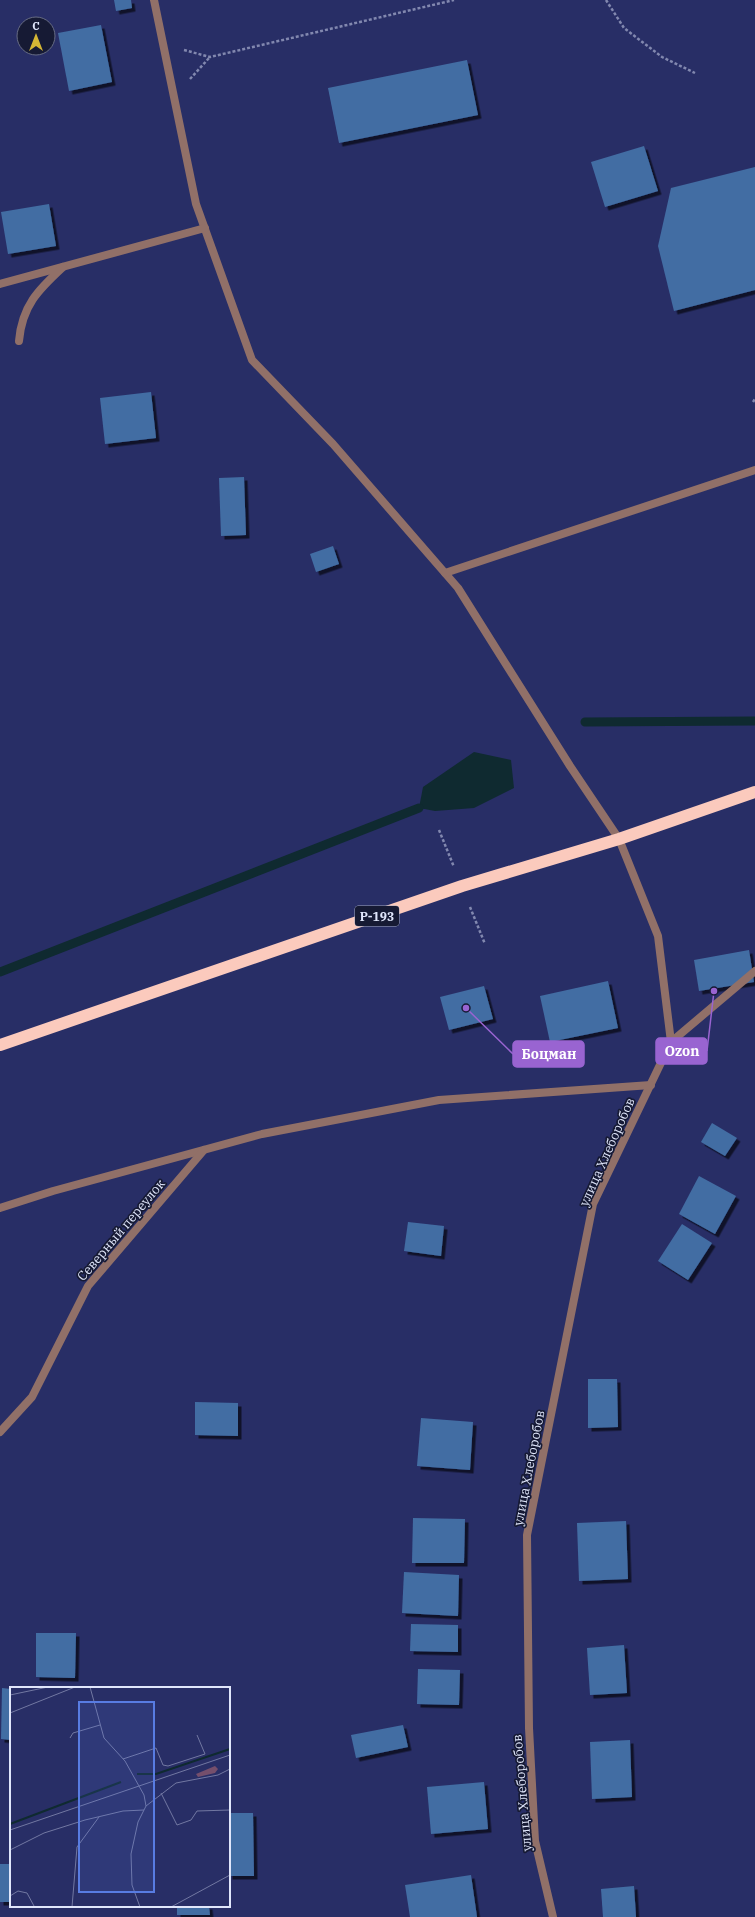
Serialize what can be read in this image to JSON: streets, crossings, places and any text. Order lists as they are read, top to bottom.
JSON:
{
  "streets": {
    "highway": ["Р-193"],
    "street": ["улица Хлеборобов", "Северный переулок"]
  },
  "places": ["Ozon", "Боцман"],
  "north": "top"
}
